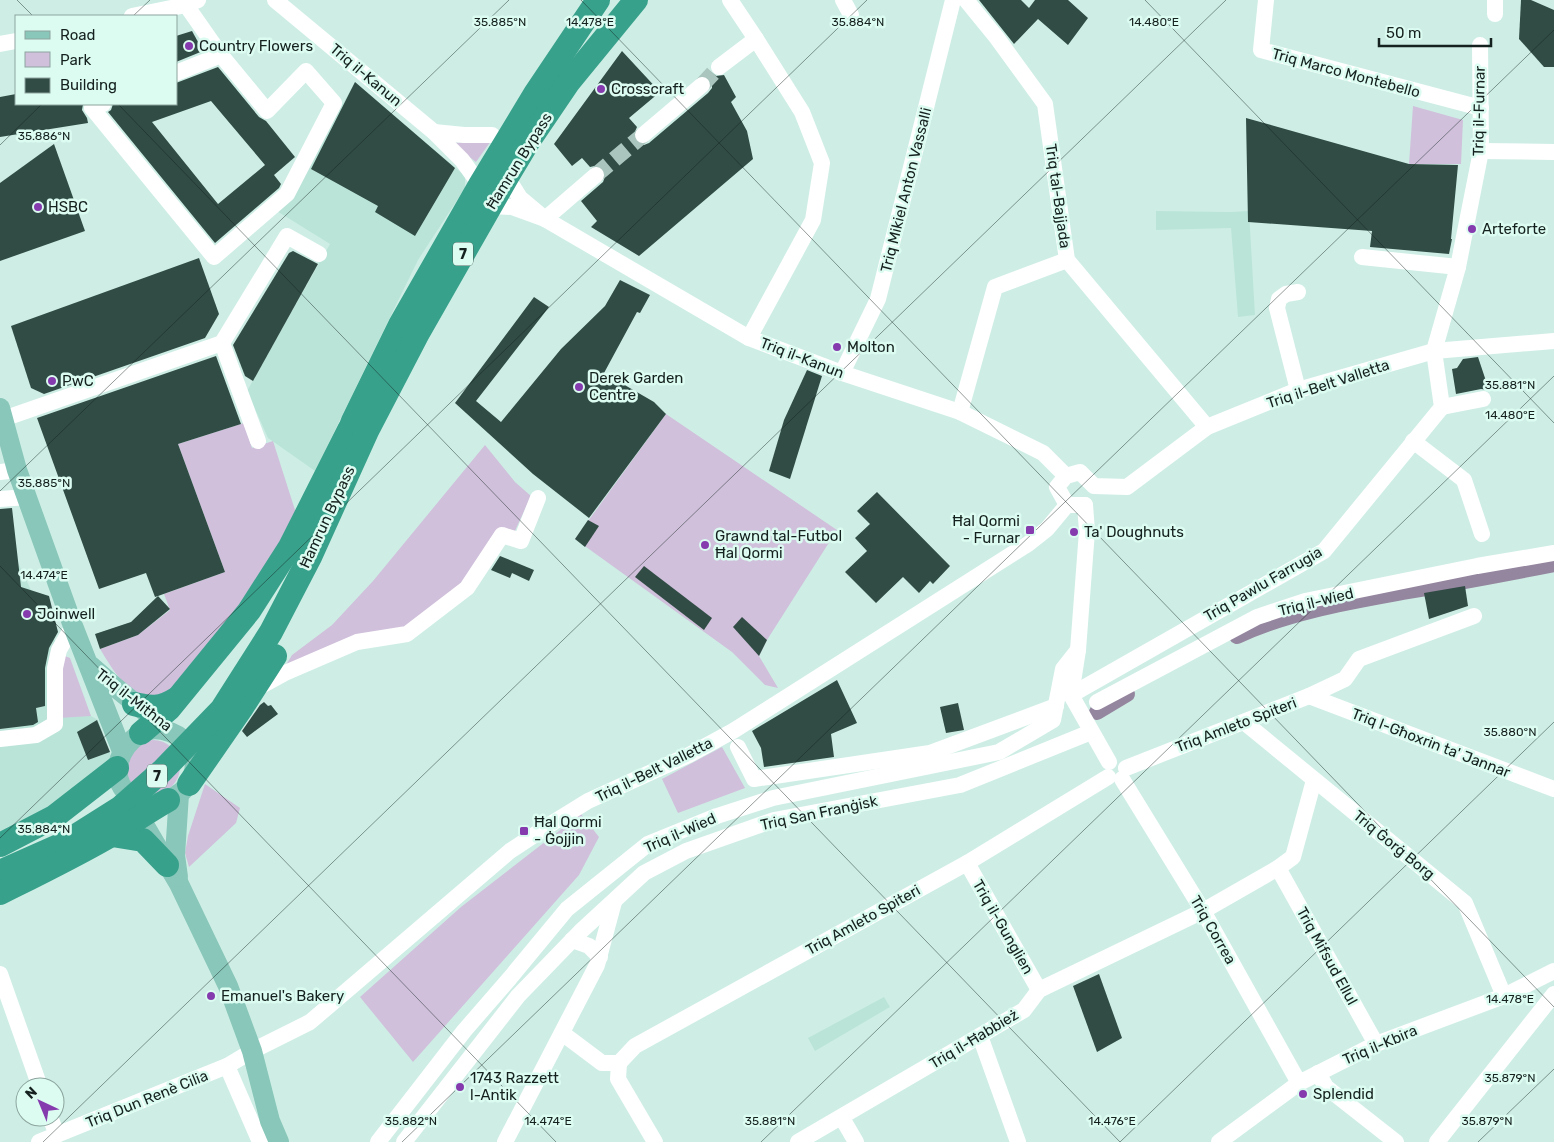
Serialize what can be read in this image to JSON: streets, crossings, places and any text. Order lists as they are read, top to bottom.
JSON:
{
  "streets": {
    "highway": ["Ħamrun Bypass", "7"],
    "main road": ["Triq il-Mitħna"],
    "street": [
      "Triq Marco Montebello",
      "Triq il-Kanun",
      "Triq il-Furnar",
      "Triq Mikiel Anton Vassalli",
      "Triq tal-Bajjada",
      "Triq il-Belt Valletta",
      "Triq Pawlu Farrugia",
      "Triq il-Wied",
      "Triq Amleto Spiteri",
      "Triq l-Għoxrin ta' Jannar",
      "Triq San Franġisk",
      "Triq Ġorġ Borg",
      "Triq il-Gunglien",
      "Triq Correa",
      "Triq Mifsud Ellul",
      "Triq il-Ħabbież",
      "Triq il-Kbira",
      "Triq Dun Renè Cilia"
    ]
  },
  "crossings": [
    ["Triq Marco Montebello", "Triq il-Furnar"],
    ["Triq il-Kanun", "Ħamrun Bypass"],
    ["Triq il-Kanun", "Triq Mikiel Anton Vassalli"],
    ["Triq il-Kanun", "Triq il-Belt Valletta"],
    ["Triq il-Furnar", "Triq il-Belt Valletta"],
    ["Triq tal-Bajjada", "Triq il-Belt Valletta"],
    ["Triq il-Belt Valletta", "Triq il-Mitħna"],
    ["Triq il-Belt Valletta", "Triq Dun Renè Cilia"],
    ["Triq Pawlu Farrugia", "Triq Correa"],
    ["Triq il-Mitħna", "Triq Dun Renè Cilia"],
    ["Triq Amleto Spiteri", "Triq l-Għoxrin ta' Jannar"],
    ["Triq Amleto Spiteri", "Triq Ġorġ Borg"],
    ["Triq Amleto Spiteri", "Triq il-Gunglien"],
    ["Triq Amleto Spiteri", "Triq Correa"],
    ["Triq San Franġisk", "Triq Correa"],
    ["Triq Ġorġ Borg", "Triq il-Ħabbież"],
    ["Triq Ġorġ Borg", "Triq il-Kbira"],
    ["Triq il-Gunglien", "Triq il-Ħabbież"],
    ["Triq Correa", "Triq il-Ħabbież"],
    ["Triq Correa", "Triq il-Kbira"],
    ["Triq Mifsud Ellul", "Triq il-Ħabbież"],
    ["Triq Mifsud Ellul", "Triq il-Kbira"]
  ],
  "places": {
    "other": [
      "Country Flowers",
      "Crosscraft",
      "HSBC",
      "Arteforte",
      "Molton",
      "PwC",
      "Derek Garden Centre",
      "Ta' Doughnuts",
      "Grawnd tal-Futbol Ħal Qormi",
      "Joinwell",
      "Emanuel's Bakery",
      "1743 Razzett l-Antik",
      "Splendid"
    ],
    "transit": ["Ħal Qormi - Furnar", "Ħal Qormi - Ġojjin"]
  },
  "legend": ["Road", "Park", "Building"],
  "scale_bar": "50 m",
  "north": "top left",
  "coordinates": [
    "35.885°N",
    "35.884°N",
    "14.478°E",
    "14.480°E",
    "35.886°N",
    "35.881°N",
    "14.474°E",
    "35.880°N",
    "35.879°N",
    "14.476°E",
    "35.882°N"
  ]
}
